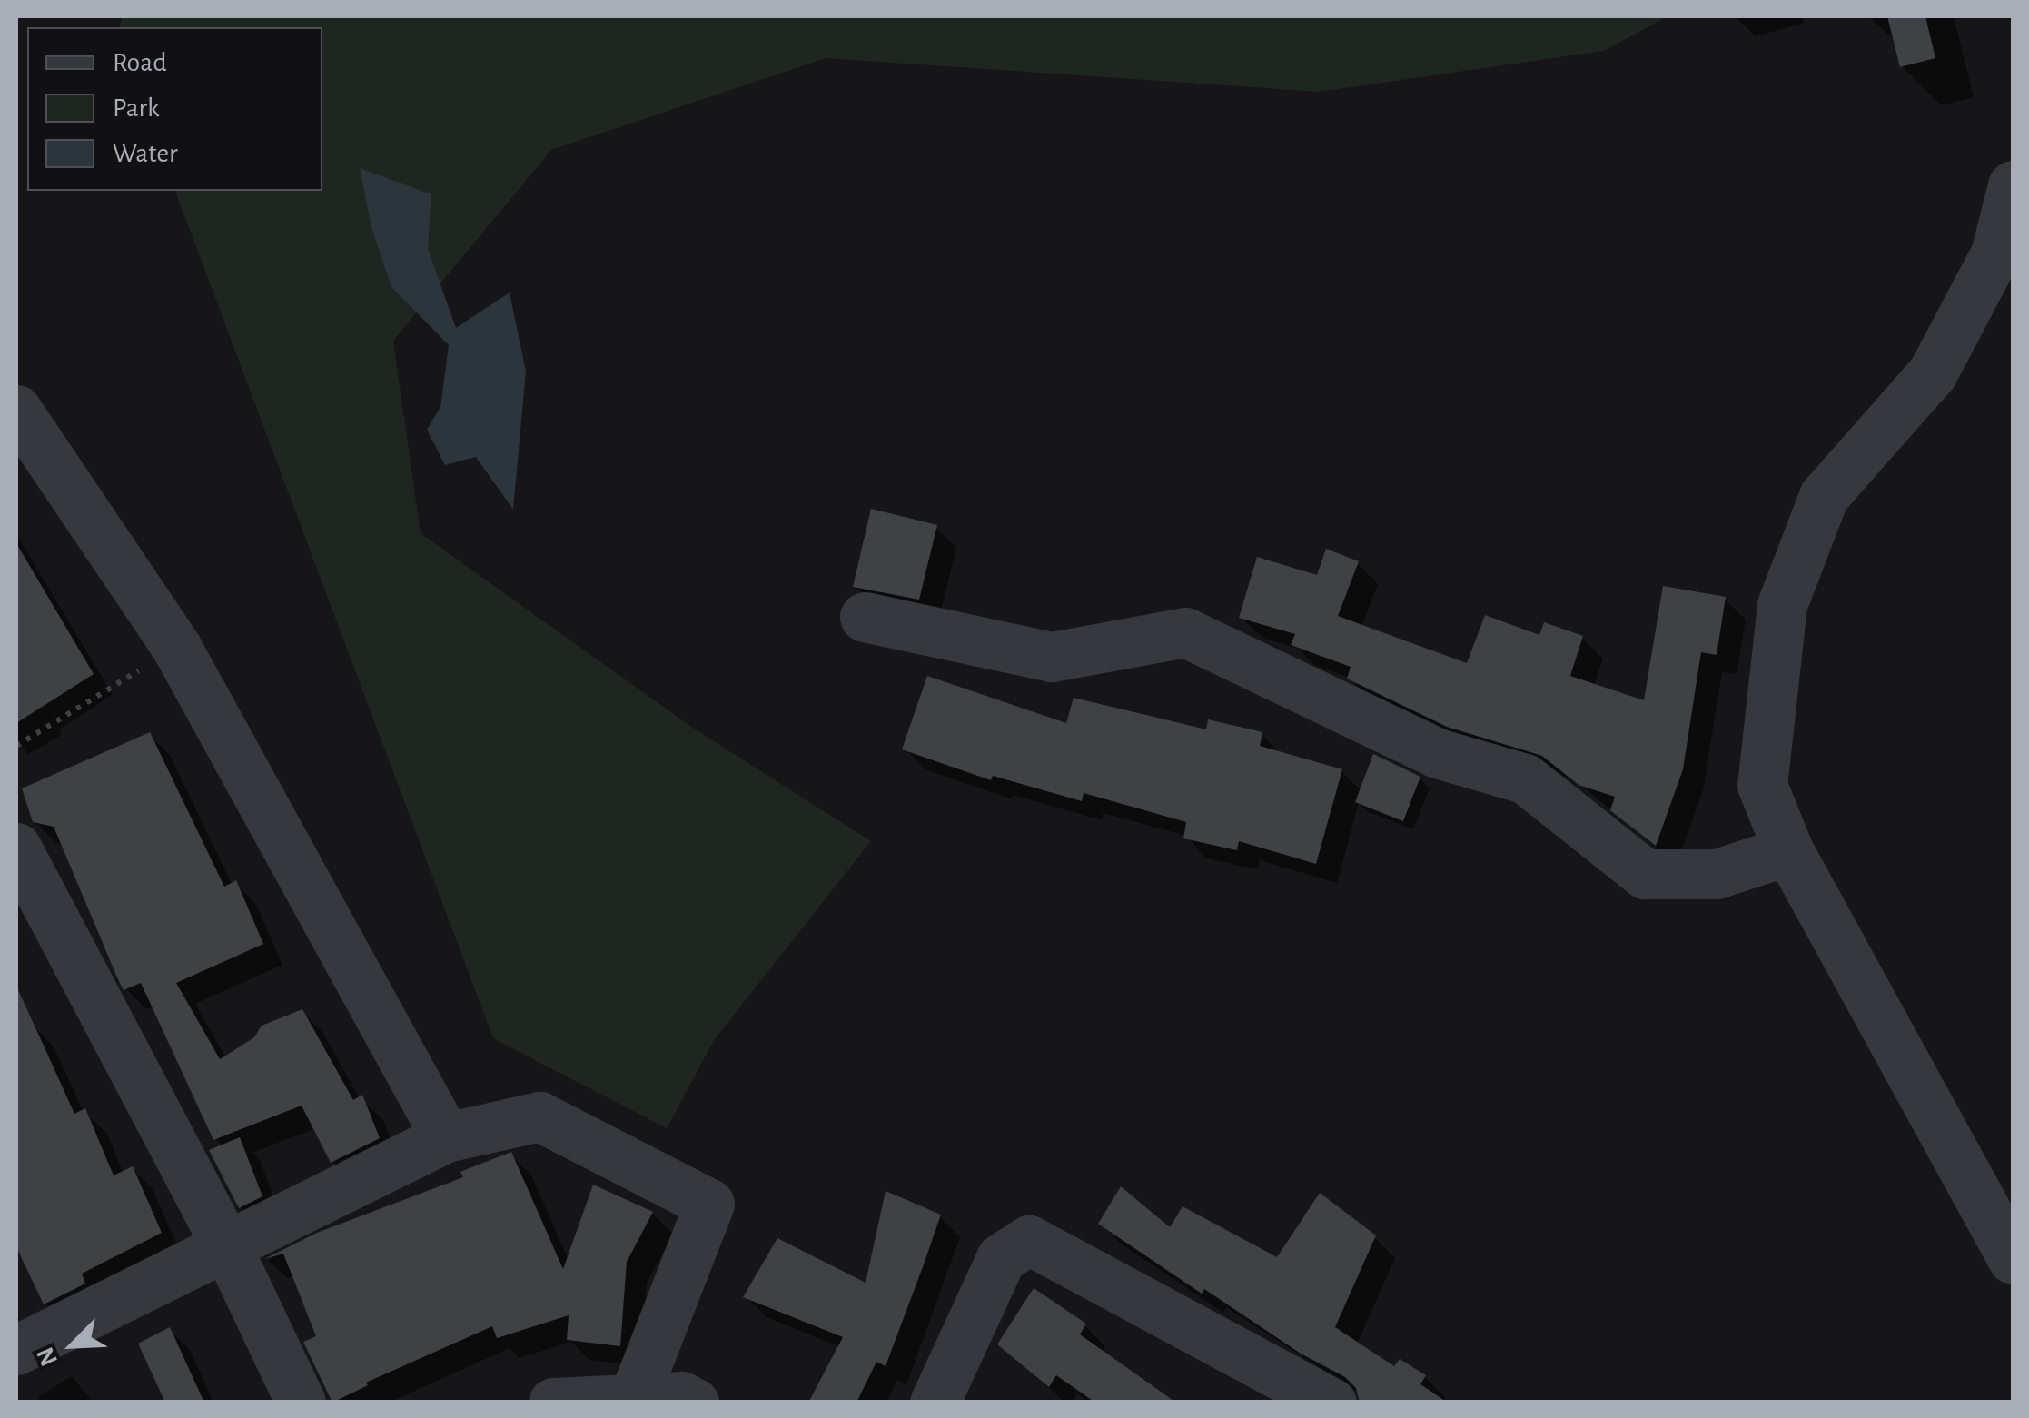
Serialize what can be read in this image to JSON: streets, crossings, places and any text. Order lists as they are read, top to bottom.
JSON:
{
  "legend": ["Road", "Park", "Water"],
  "north": "bottom left"
}
